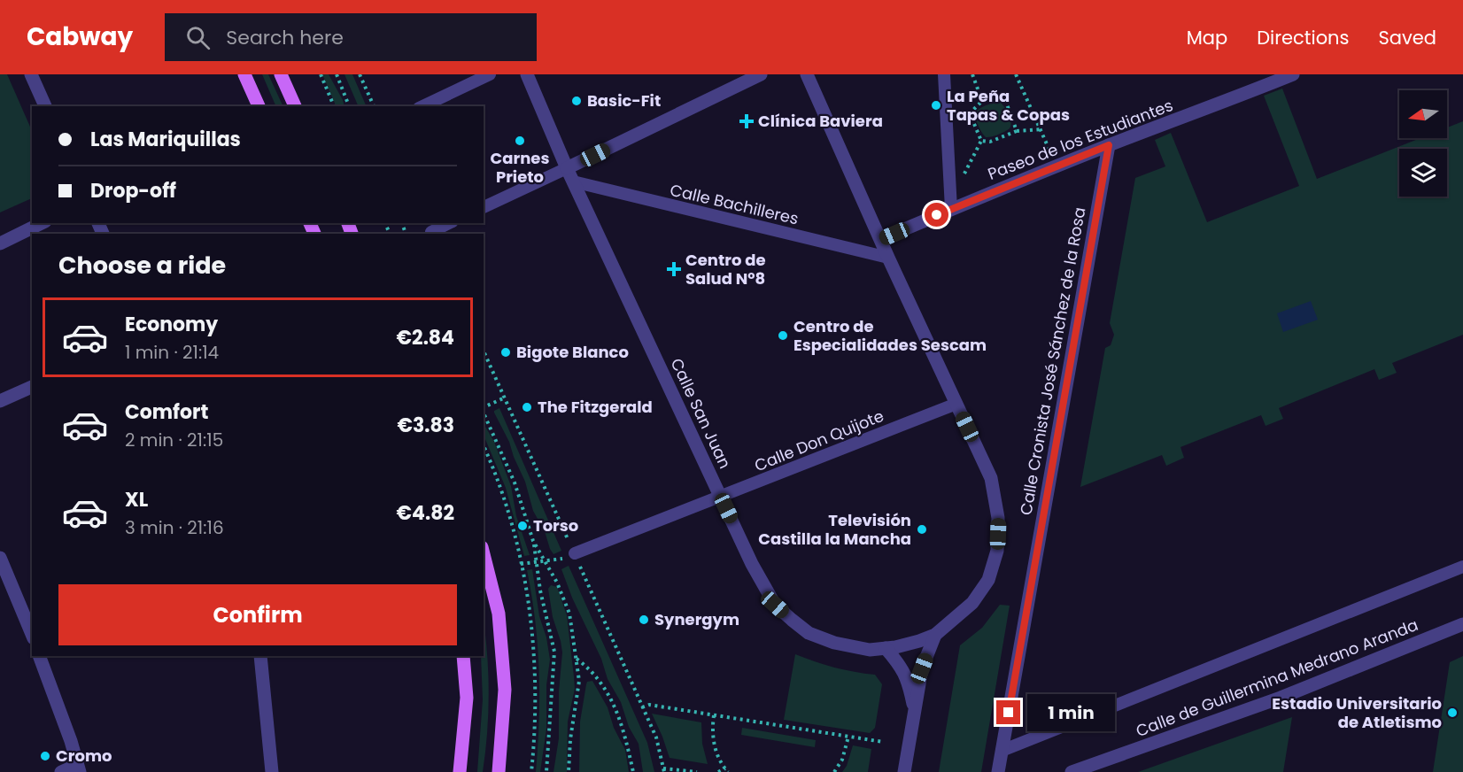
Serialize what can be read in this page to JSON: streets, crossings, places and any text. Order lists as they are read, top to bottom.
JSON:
{
  "streets": {
    "street": [
      "Paseo de los Estudiantes",
      "Calle Bachilleres",
      "Calle Cronista José Sánchez de la Rosa",
      "Calle San Juan",
      "Calle Don Quijote",
      "Calle de Guillermina Medrano Aranda"
    ]
  },
  "crossings": [
    ["Paseo de los Estudiantes", "Calle Cronista José Sánchez de la Rosa"],
    ["Calle Bachilleres", "Calle San Juan"],
    ["Calle San Juan", "Calle Don Quijote"]
  ],
  "places": {
    "other": [
      "Basic-Fit",
      "La Peña Tapas & Copas",
      "Carnes Prieto",
      "Centro de Especialidades Sescam",
      "Bigote Blanco",
      "The Fitzgerald",
      "Torso",
      "Televisión Castilla la Mancha",
      "Synergym",
      "Estadio Universitario de Atletismo",
      "Cromo"
    ],
    "health": ["Clínica Baviera", "Centro de Salud Nº8"]
  },
  "north": "left",
  "page": {
    "header": "Cabway",
    "search": "Search here",
    "nav": ["Map", "Directions", "Saved"],
    "banner": ["Las Mariquillas", "Drop-off"],
    "heading": "Choose a ride",
    "list": [
      {
        "name": "Economy",
        "note": "1 min · 21:14",
        "value": "€2.84"
      },
      {
        "name": "Comfort",
        "note": "2 min · 21:15",
        "value": "€3.83"
      },
      {
        "name": "XL",
        "note": "3 min · 21:16",
        "value": "€4.82"
      }
    ],
    "buttons": "Confirm",
    "bubble": "1 min"
  }
}
